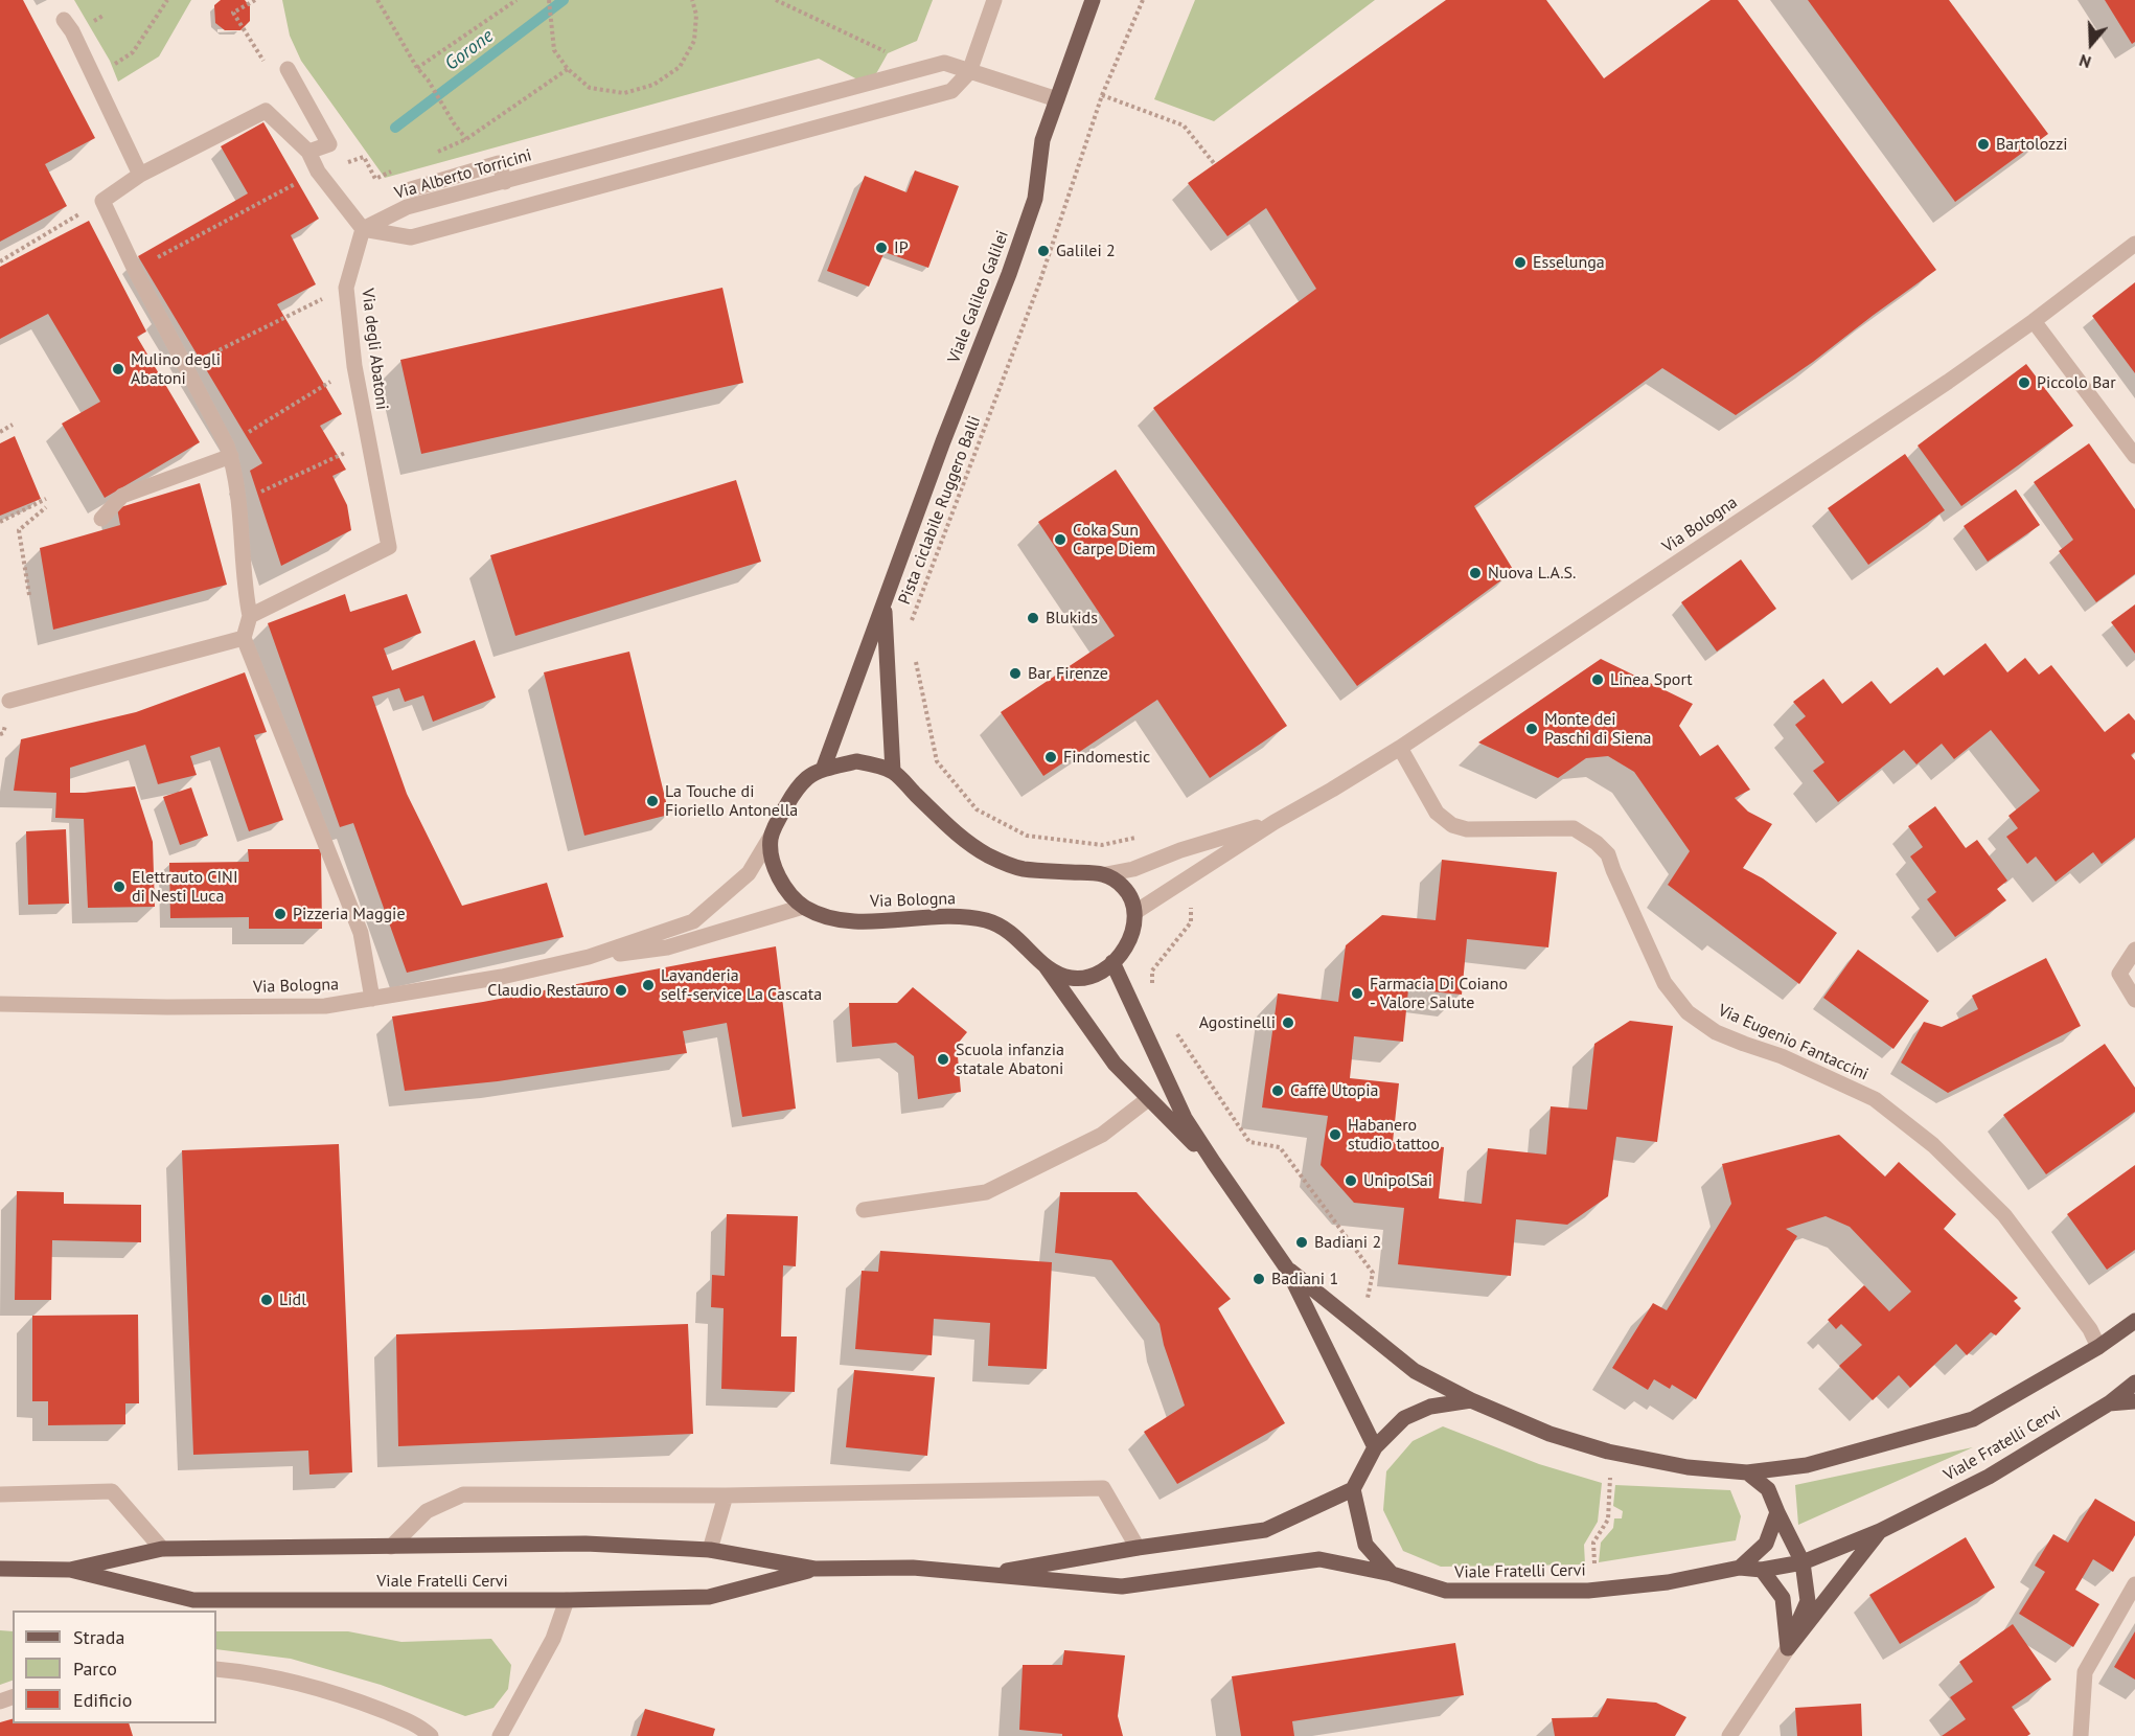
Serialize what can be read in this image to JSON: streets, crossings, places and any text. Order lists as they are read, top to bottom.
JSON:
{
  "streets": {
    "main road": ["Viale Galileo Galilei", "Via Bologna", "Viale Fratelli Cervi"],
    "street": ["Via Alberto Torricini", "Via degli Abatoni", "Via Eugenio Fantaccini"],
    "path": ["Pista ciclabile Ruggero Balli"]
  },
  "crossings": [
    ["Via Alberto Torricini", "Viale Galileo Galilei"],
    ["Via Alberto Torricini", "Via degli Abatoni"],
    ["Via Bologna", "Via Eugenio Fantaccini"]
  ],
  "water": ["Gorone"],
  "places": [
    "Bartolozzi",
    "IP",
    "Galilei 2",
    "Esselunga",
    "Mulino degli Abatoni",
    "Piccolo Bar",
    "Coka Sun Carpe Diem",
    "Nuova L.A.S.",
    "Blukids",
    "Bar Firenze",
    "Linea Sport",
    "Monte dei Paschi di Siena",
    "Findomestic",
    "La Touche di Fioriello Antonella",
    "Elettrauto CINI di Nesti Luca",
    "Pizzeria Maggie",
    "Lavanderia self-service La Cascata",
    "Claudio Restauro",
    "Farmacia Di Coiano - Valore Salute",
    "Agostinelli",
    "Scuola infanzia statale Abatoni",
    "Caffè Utopia",
    "Habanero studio tattoo",
    "UnipolSai",
    "Badiani 2",
    "Badiani 1",
    "Lidl"
  ],
  "legend": ["Strada", "Parco", "Edificio"],
  "north": "bottom"
}
